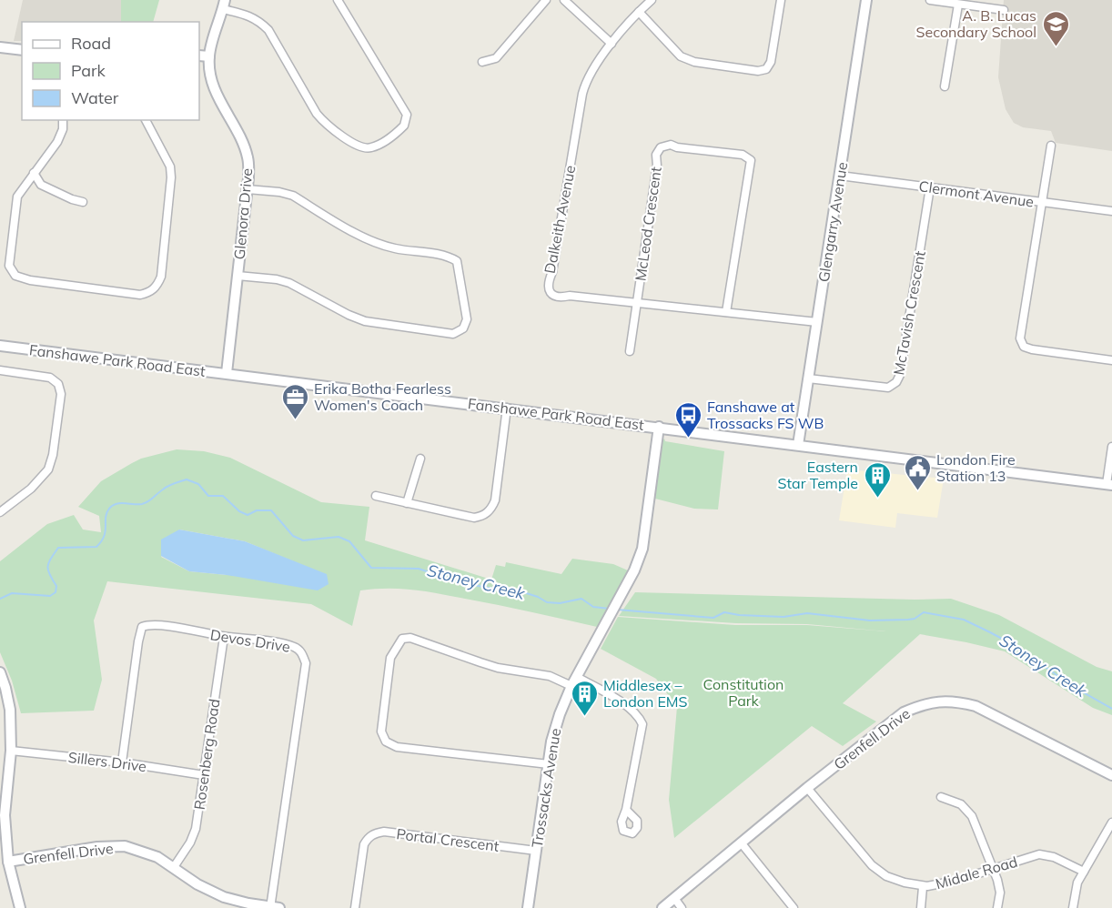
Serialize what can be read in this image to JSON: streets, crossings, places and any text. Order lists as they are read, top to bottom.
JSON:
{
  "streets": {
    "street": [
      "Clermont Avenue",
      "Glenora Drive",
      "Dalkeith Avenue",
      "Glengarry Avenue",
      "McLeod Crescent",
      "McTavish Crescent",
      "Fanshawe Park Road East",
      "Devos Drive",
      "Grenfell Drive",
      "Rosenberg Road",
      "Sillers Drive",
      "Trossacks Avenue",
      "Portal Crescent",
      "Midale Road"
    ]
  },
  "crossings": [
    ["Clermont Avenue", "Glengarry Avenue"],
    ["Clermont Avenue", "McTavish Crescent"],
    ["Glenora Drive", "Fanshawe Park Road East"],
    ["Dalkeith Avenue", "Glengarry Avenue"],
    ["Dalkeith Avenue", "McLeod Crescent"],
    ["Glengarry Avenue", "McTavish Crescent"],
    ["Glengarry Avenue", "Fanshawe Park Road East"],
    ["Fanshawe Park Road East", "Trossacks Avenue"],
    ["Devos Drive", "Grenfell Drive"],
    ["Devos Drive", "Rosenberg Road"],
    ["Devos Drive", "Sillers Drive"],
    ["Grenfell Drive", "Rosenberg Road"],
    ["Grenfell Drive", "Midale Road"],
    ["Rosenberg Road", "Sillers Drive"],
    ["Trossacks Avenue", "Portal Crescent"]
  ],
  "water": ["Stoney Creek"],
  "parks": ["Constitution Park"],
  "places": {
    "school or university": ["A. B. Lucas Secondary School"],
    "office": ["Erika Botha Fearless Women's Coach"],
    "bus stop": ["Fanshawe at Trossacks FS WB"],
    "public building": ["London Fire Station 13"],
    "building": ["Eastern Star Temple", "Middlesex – London EMS"]
  },
  "legend": ["Road", "Park", "Water"]
}
